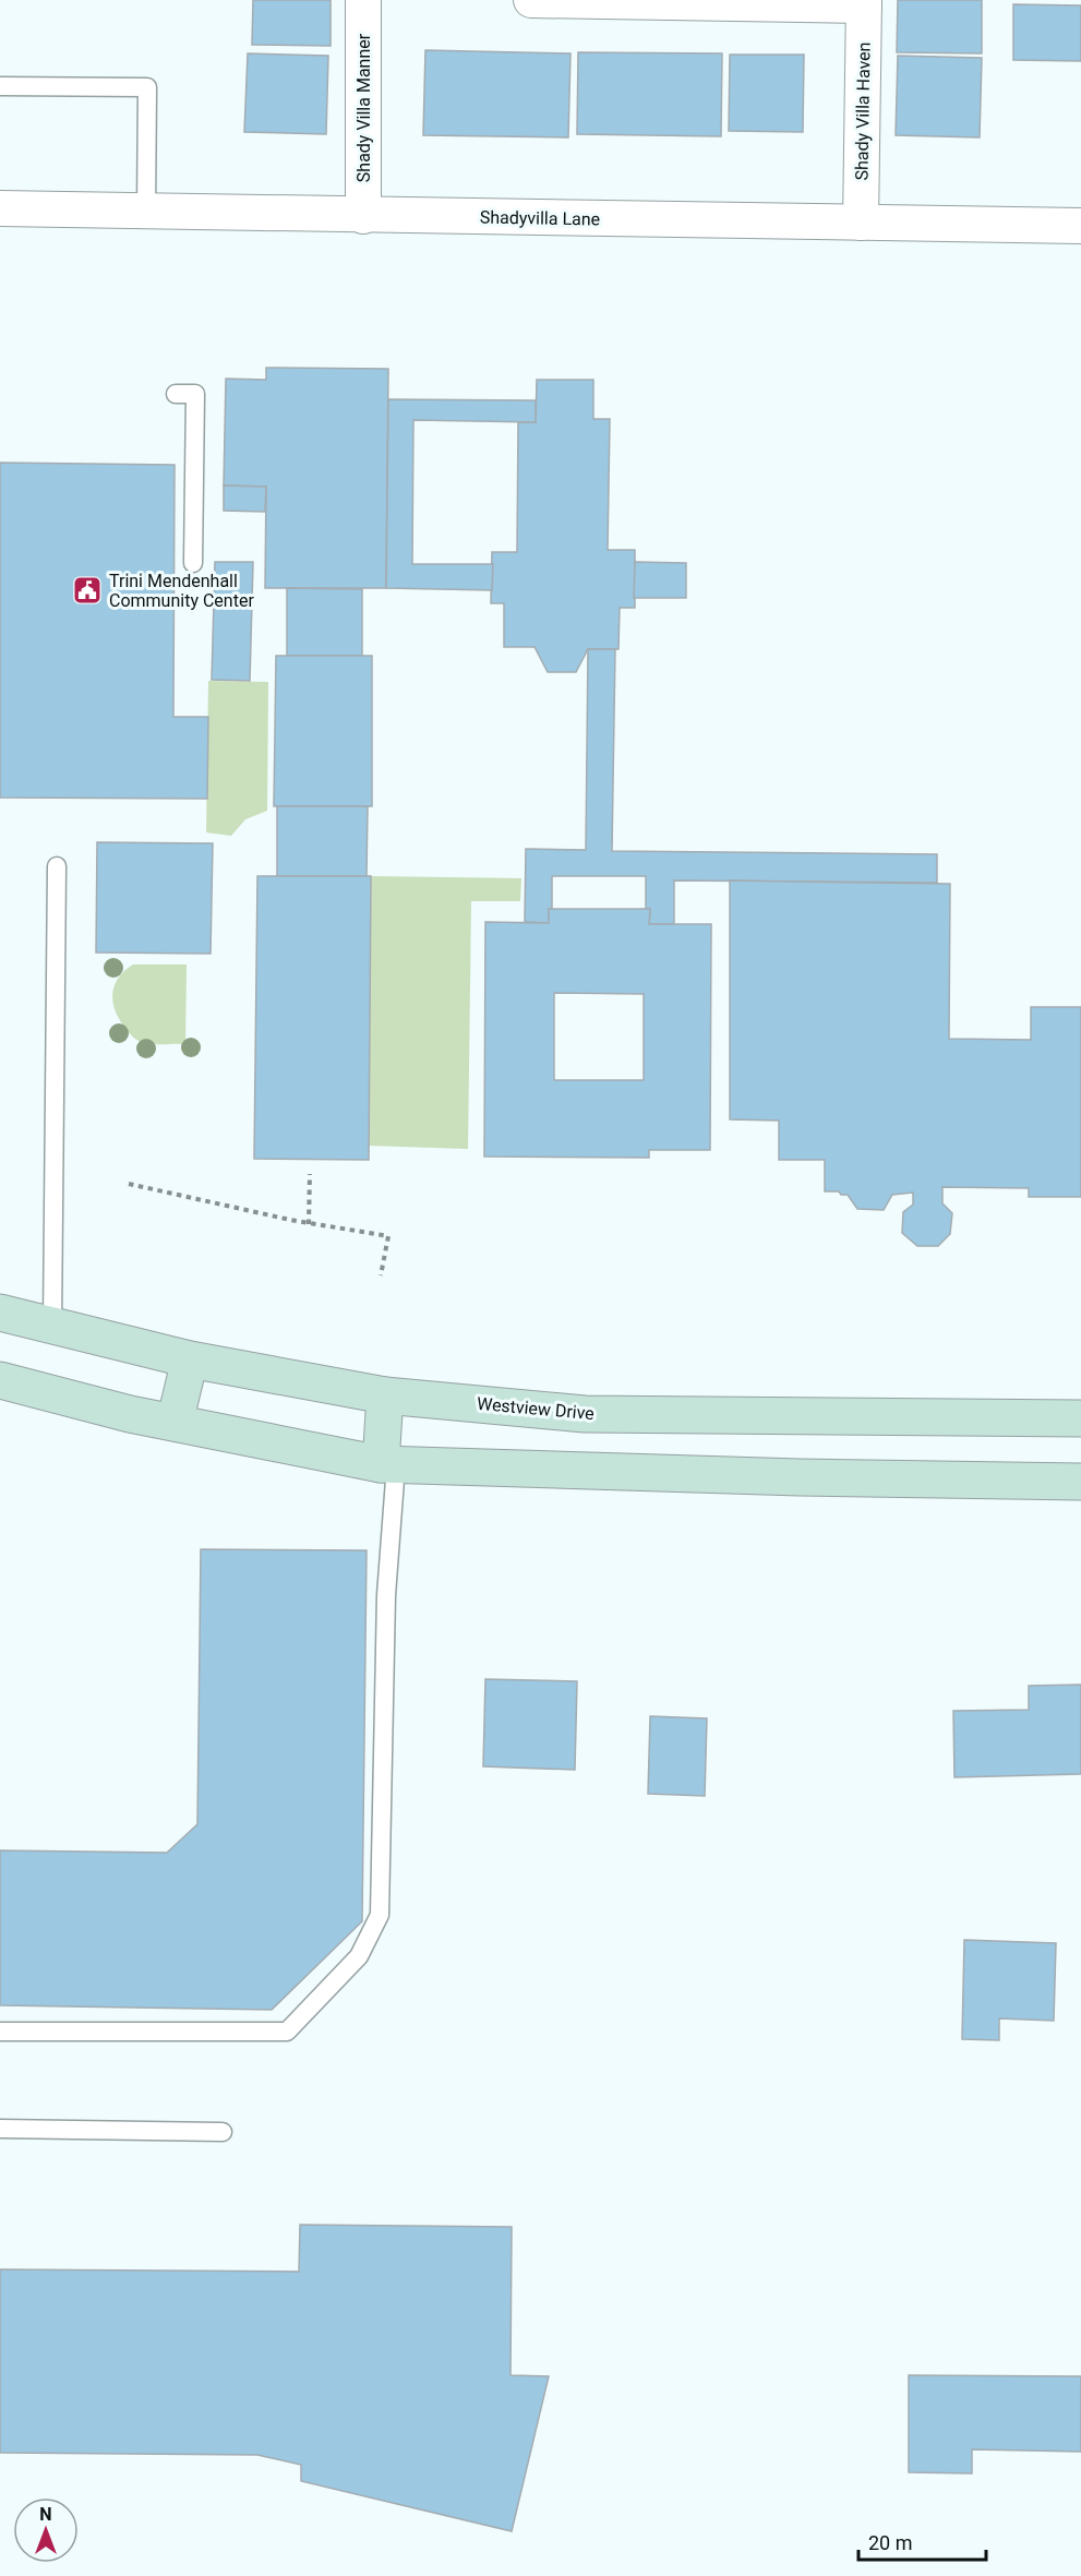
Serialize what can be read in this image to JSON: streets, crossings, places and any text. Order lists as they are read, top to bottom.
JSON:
{
  "streets": {
    "main road": ["Westview Drive"],
    "street": ["Shady Villa Manner", "Shady Villa Haven", "Shadyvilla Lane"]
  },
  "crossings": [
    ["Shady Villa Manner", "Shadyvilla Lane"],
    ["Shady Villa Haven", "Shadyvilla Lane"]
  ],
  "places": {
    "public building": ["Trini Mendenhall Community Center"]
  },
  "scale_bar": "20 m",
  "north": "top"
}
